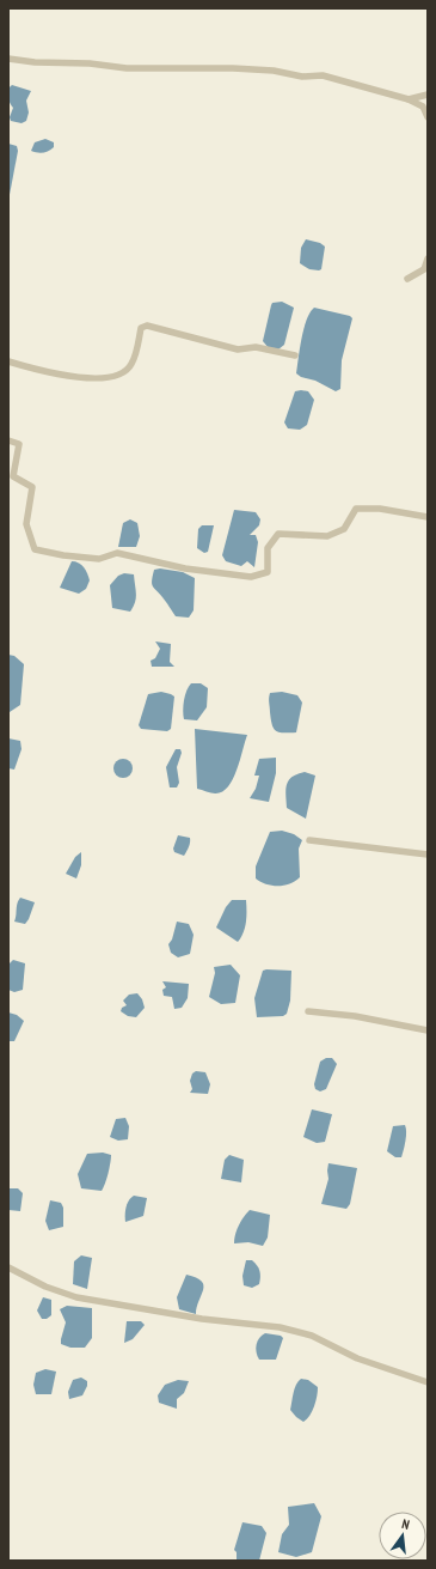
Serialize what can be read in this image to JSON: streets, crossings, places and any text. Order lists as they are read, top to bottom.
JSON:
{
  "north": "top"
}
